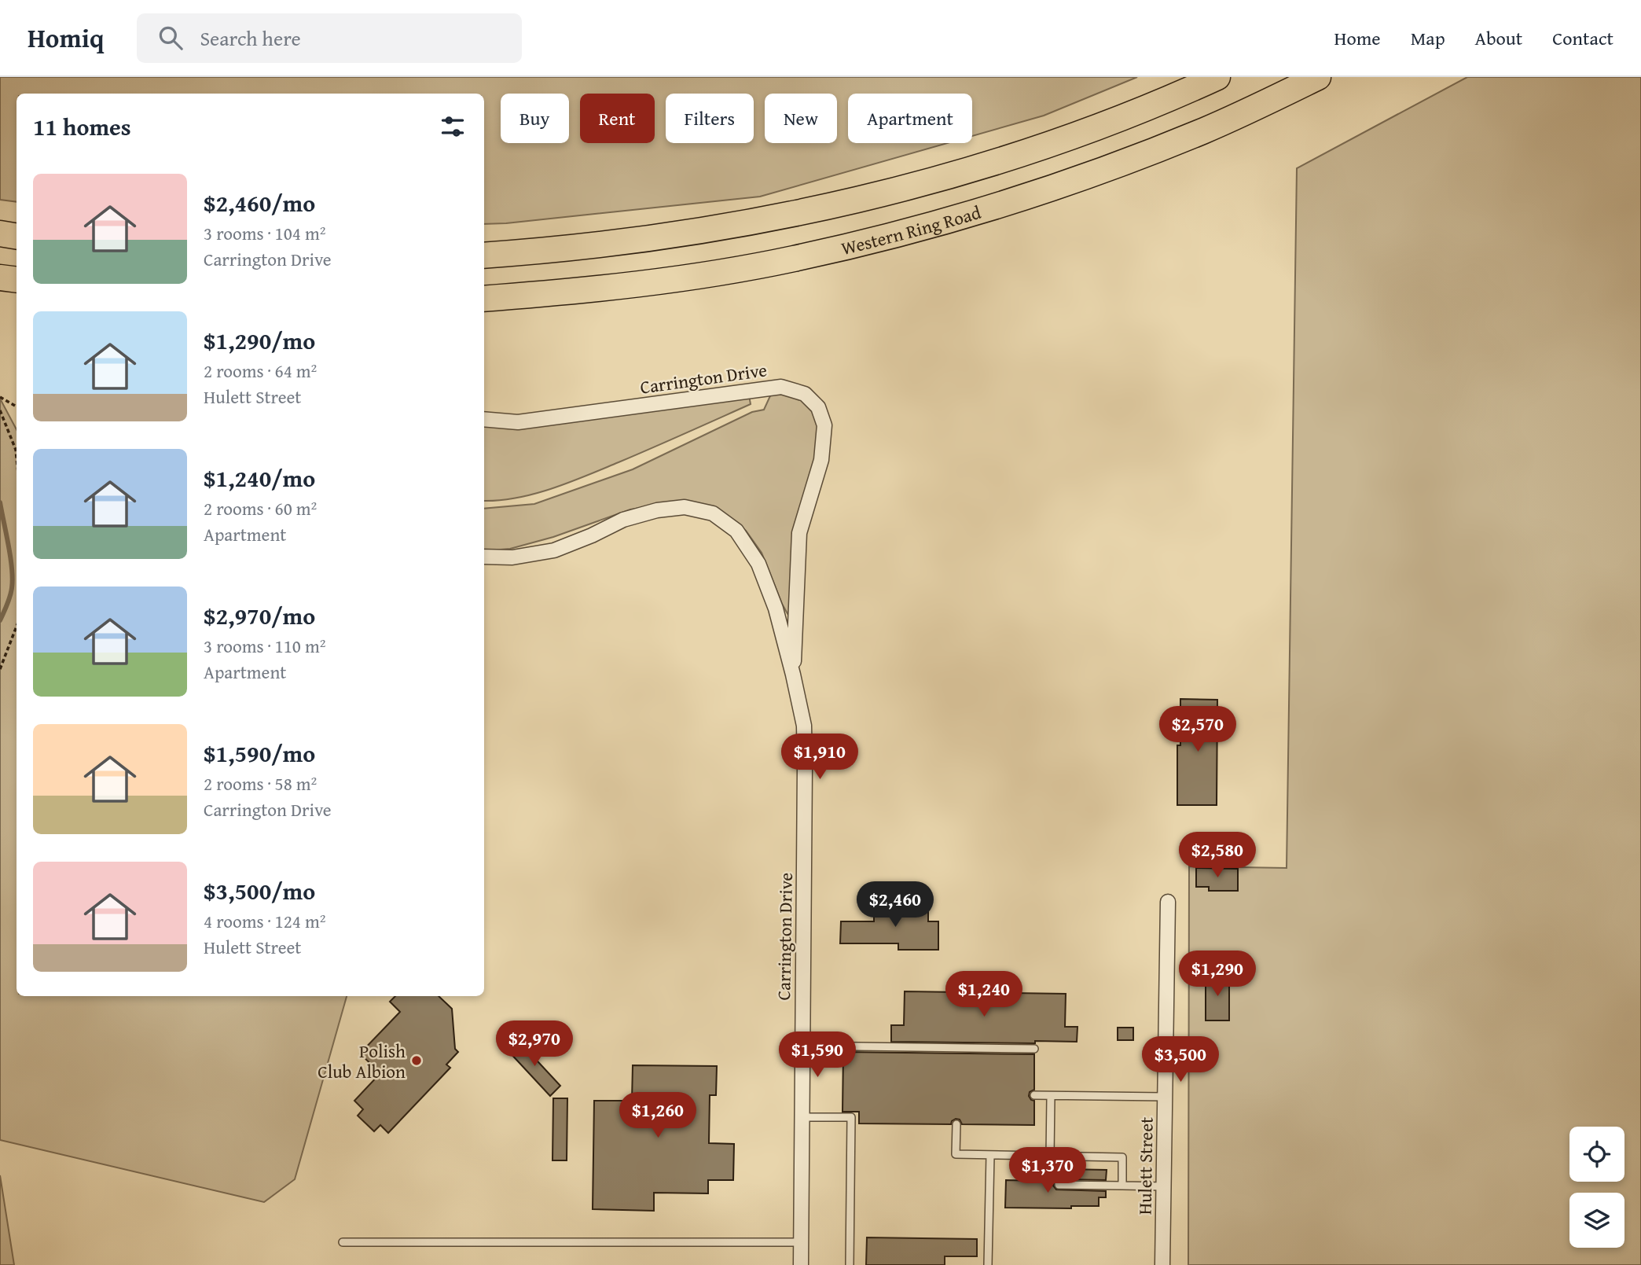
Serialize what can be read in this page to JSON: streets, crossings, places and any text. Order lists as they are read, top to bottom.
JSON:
{
  "streets": {
    "highway": ["Western Ring Road"],
    "street": ["Carrington Drive", "Hulett Street"]
  },
  "places": ["Polish Club Albion"],
  "page": {
    "header": "Homiq",
    "search": "Search here",
    "nav": [
      "Home",
      "Map",
      "About",
      "Contact"
    ],
    "chip": [
      "Buy",
      "Rent",
      "Filters",
      "New",
      "Apartment"
    ],
    "heading": "11 homes",
    "list": [
      {
        "name": "$2,460/mo",
        "note": "3 rooms · 104 m² · Carrington Drive"
      },
      {
        "name": "$1,290/mo",
        "note": "2 rooms · 64 m² · Hulett Street"
      },
      {
        "name": "$1,240/mo",
        "note": "2 rooms · 60 m² · Apartment"
      },
      {
        "name": "$2,970/mo",
        "note": "3 rooms · 110 m² · Apartment"
      },
      {
        "name": "$1,590/mo",
        "note": "2 rooms · 58 m² · Carrington Drive"
      },
      {
        "name": "$3,500/mo",
        "note": "4 rooms · 124 m² · Hulett Street"
      }
    ],
    "price": [
      "$2,570",
      "$1,910",
      "$2,580",
      "$2,460",
      "$1,290",
      "$1,240",
      "$2,970",
      "$1,590",
      "$3,500",
      "$1,260",
      "$1,370"
    ]
  }
}
